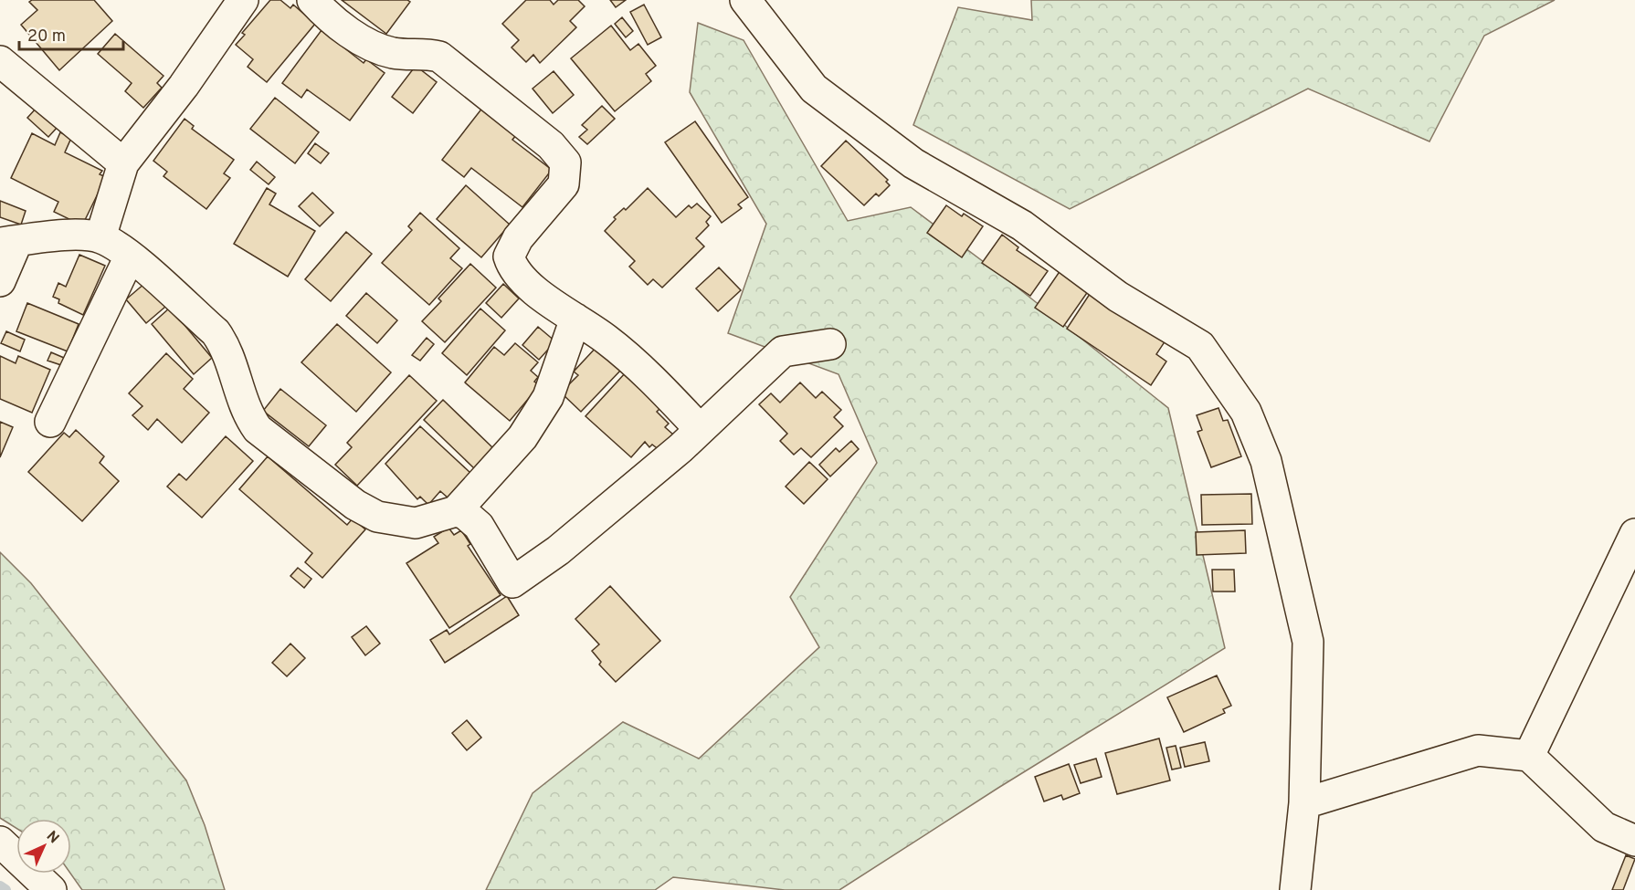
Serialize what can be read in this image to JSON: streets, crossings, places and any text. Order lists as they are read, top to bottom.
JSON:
{
  "scale_bar": "20 m",
  "north": "top right"
}
